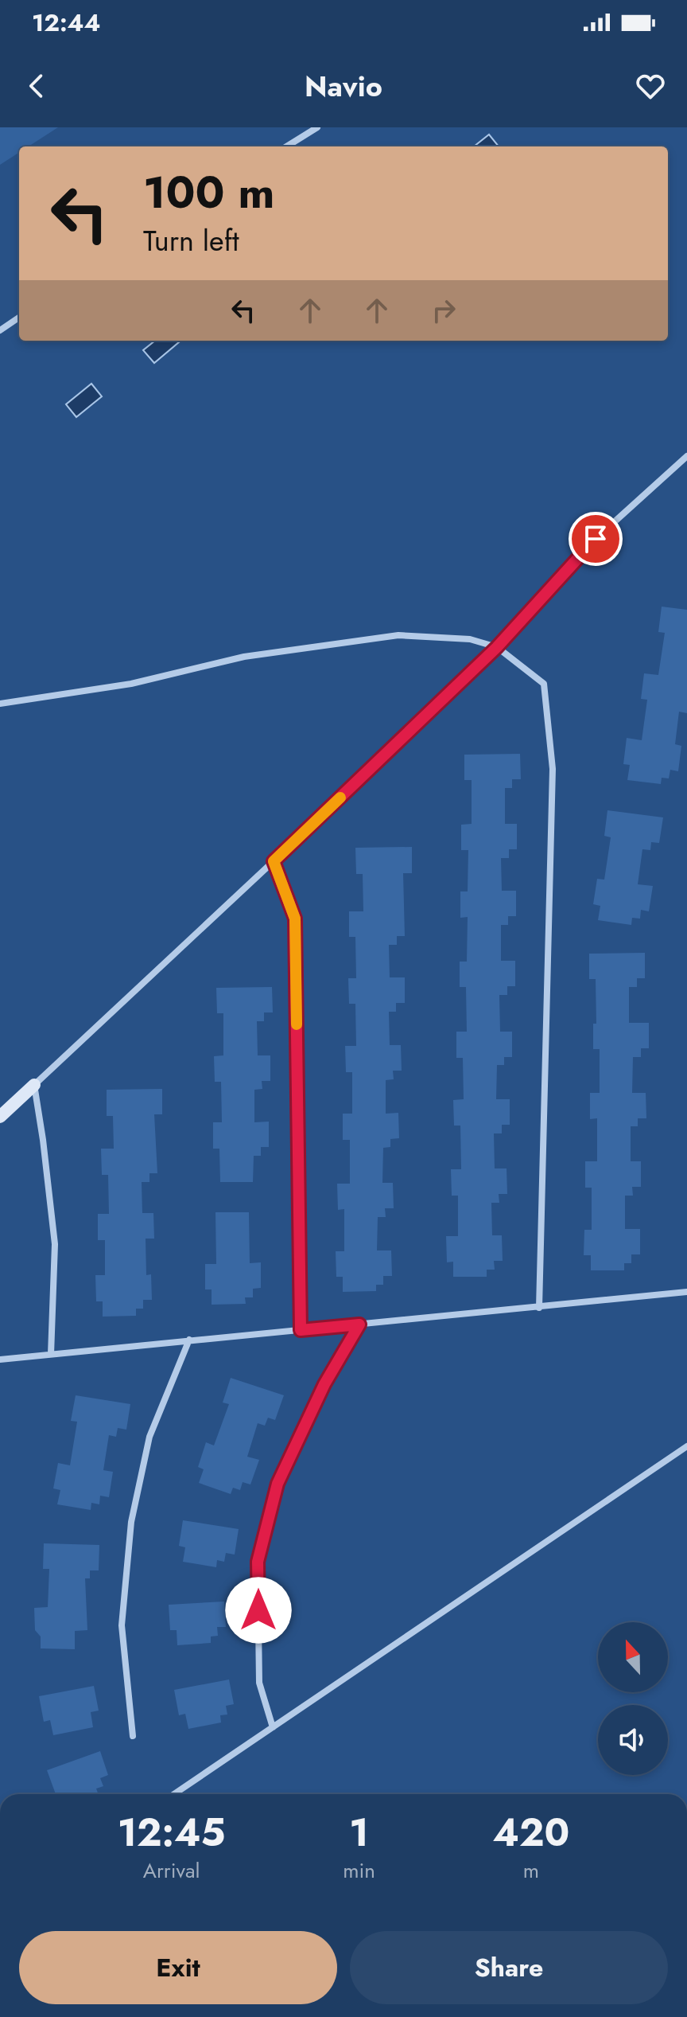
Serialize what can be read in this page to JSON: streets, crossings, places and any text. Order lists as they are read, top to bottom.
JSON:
{
  "north": "top",
  "page": {
    "status": "12:44",
    "header": "Navio",
    "turn": ["100 m", "Turn left"],
    "eta": [
      "12:45",
      "Arrival",
      "1",
      "min",
      "420",
      "m"
    ],
    "buttons": ["Exit", "Share"]
  }
}
